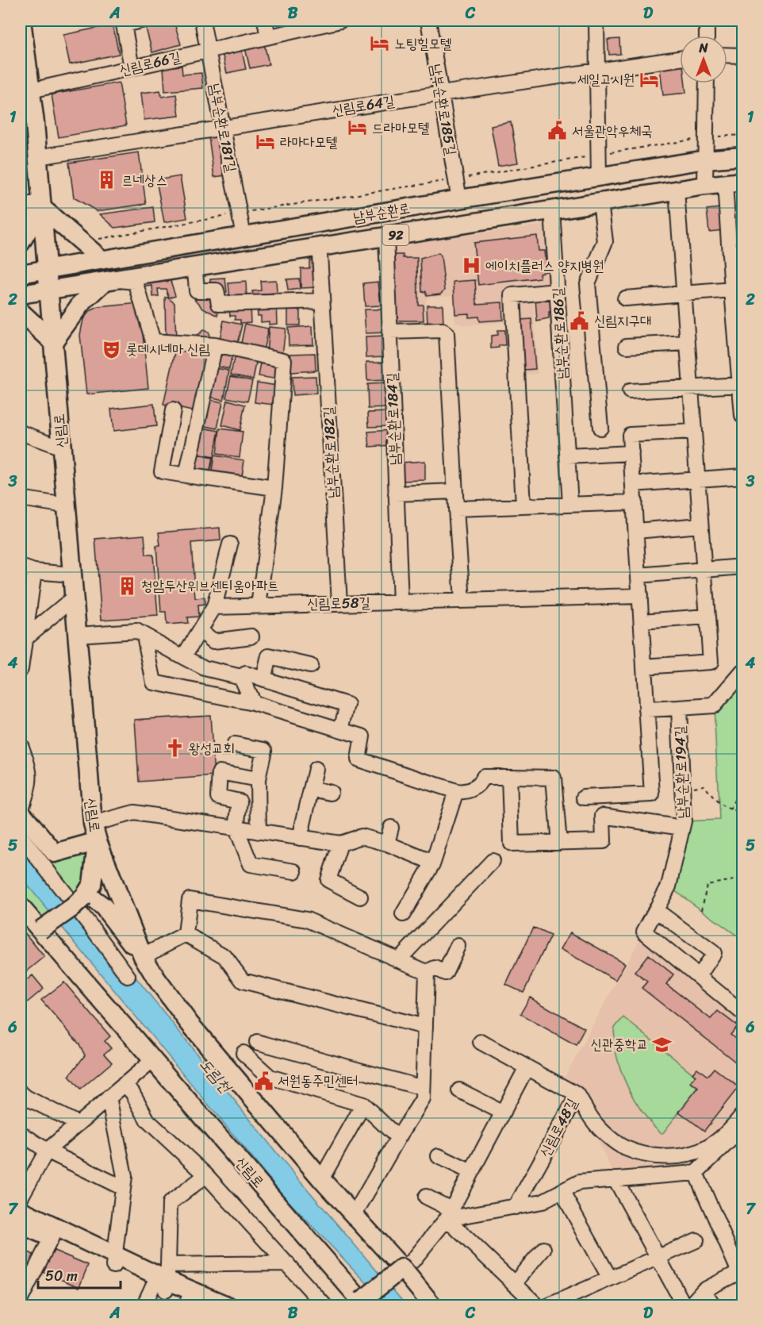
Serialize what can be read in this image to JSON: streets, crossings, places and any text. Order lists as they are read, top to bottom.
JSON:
{
  "streets": {
    "main road": ["남부순환로", "92", "신림로"],
    "street": [
      "신림로66길",
      "신림로64길",
      "남부순환로185길",
      "남부순환로181길",
      "남부순환로186길",
      "남부순환로184길",
      "남부순환로182길",
      "신림로58길",
      "남부순환로194길",
      "신림로48길"
    ]
  },
  "crossings": [
    ["신림로66길", "남부순환로181길"],
    ["신림로66길", "신림로"],
    ["신림로64길", "남부순환로185길"],
    ["신림로64길", "남부순환로181길"],
    ["신림로64길", "신림로"],
    ["남부순환로185길", "남부순환로"],
    ["남부순환로181길", "남부순환로"],
    ["남부순환로", "남부순환로186길"],
    ["남부순환로", "남부순환로184길"],
    ["남부순환로", "신림로"],
    ["남부순환로", "남부순환로182길"],
    ["남부순환로184길", "신림로58길"],
    ["남부순환로182길", "신림로58길"]
  ],
  "water": ["도림천"],
  "places": {
    "hotel": [
      "노팅힐모텔",
      "세일고시원",
      "드라마모텔",
      "라마다모텔"
    ],
    "public building": ["서울관악우체국", "신림지구대", "서원동주민센터"],
    "building": ["르네상스", "청암두산위브센티움아파트"],
    "hospital": ["에이치플러스 양지병원"],
    "theatre": ["롯데시네마 신림"],
    "church": ["왕성교회"],
    "school or university": ["신관중학교"]
  },
  "scale_bar": "50 m",
  "north": "top",
  "grid": {
    "columns": [
      "A",
      "B",
      "C",
      "D"
    ],
    "rows": [
      "1",
      "2",
      "3",
      "4",
      "5",
      "6",
      "7"
    ]
  }
}
